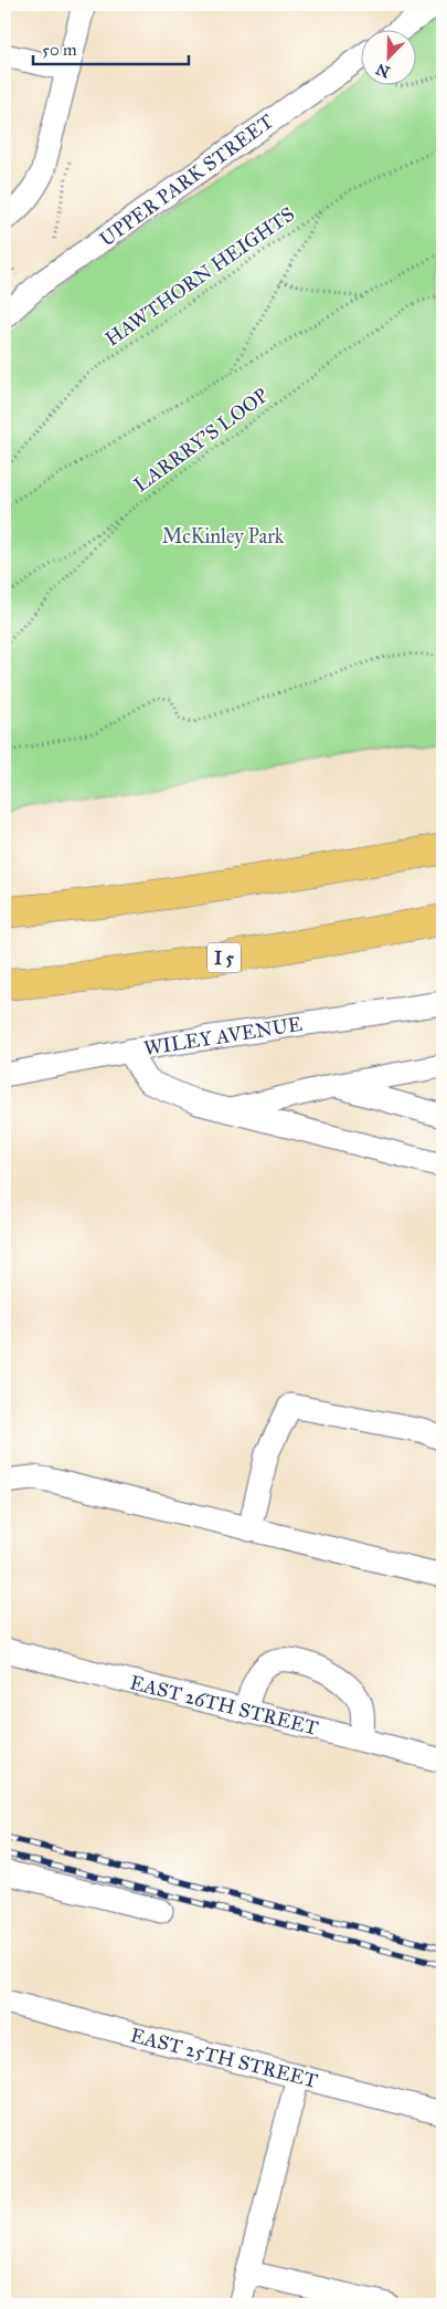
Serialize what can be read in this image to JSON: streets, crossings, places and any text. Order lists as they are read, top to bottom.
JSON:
{
  "streets": {
    "highway": ["I 5"],
    "street": [
      "UPPER PARK STREET",
      "WILEY AVENUE",
      "EAST 26TH STREET",
      "EAST 25TH STREET"
    ],
    "path": ["HAWTHORN HEIGHTS", "LARRRY'S LOOP"]
  },
  "parks": ["McKinley Park"],
  "scale_bar": "50 m",
  "north": "bottom left"
}
